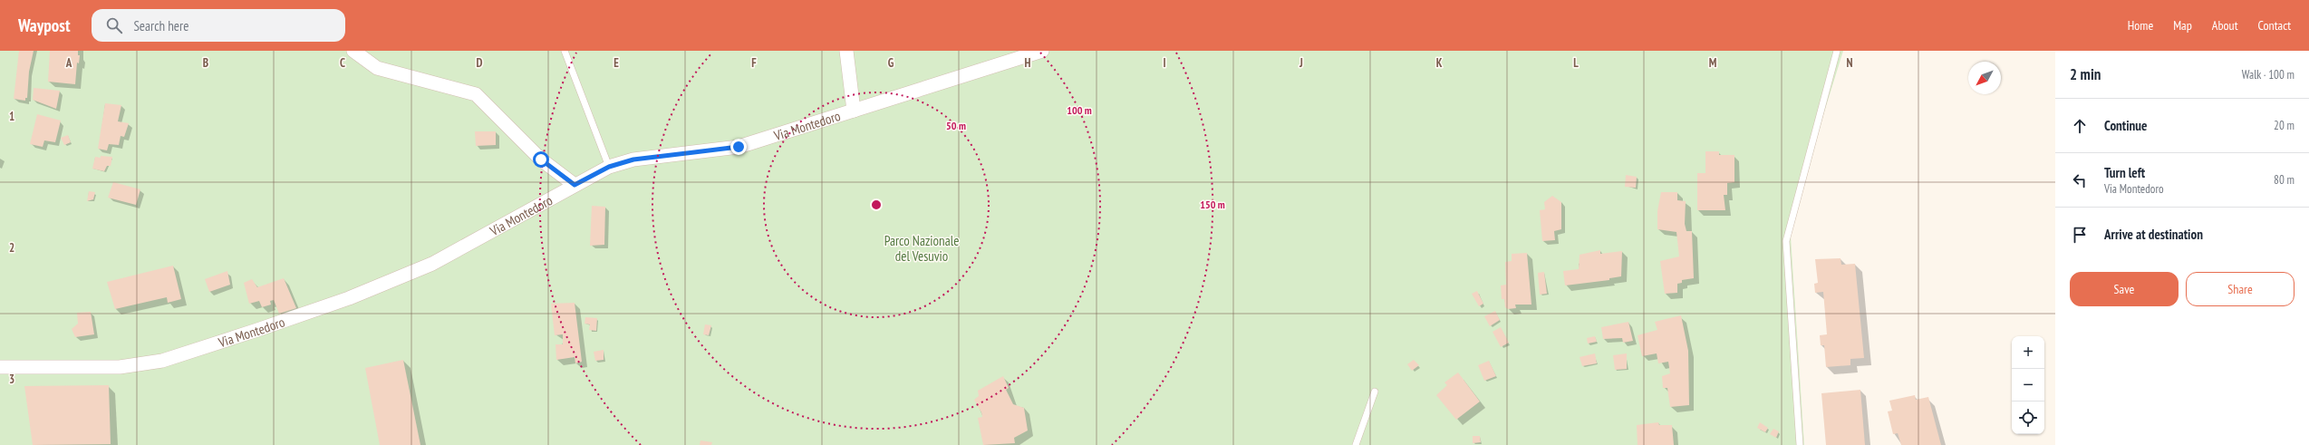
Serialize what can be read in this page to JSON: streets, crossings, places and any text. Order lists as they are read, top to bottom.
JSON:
{
  "streets": {
    "street": ["Via Montedoro"]
  },
  "parks": ["Parco Nazionale del Vesuvio"],
  "north": "bottom left",
  "page": {
    "header": "Waypost",
    "search": "Search here",
    "nav": [
      "Home",
      "Map",
      "About",
      "Contact"
    ],
    "heading": ["2 min", "Walk · 100 m"],
    "list": [
      ["Continue", "20 m"],
      ["Turn left", "Via Montedoro", "80 m"],
      "Arrive at destination"
    ],
    "buttons": ["Save", "Share"],
    "map_buttons": ["+", "−"]
  },
  "grid": {
    "columns": [
      "A",
      "B",
      "C",
      "D",
      "E",
      "F",
      "G",
      "H",
      "I",
      "J",
      "K",
      "L",
      "M",
      "N"
    ],
    "rows": ["1", "2", "3"]
  },
  "rings": ["100 m", "50 m", "150 m"]
}
